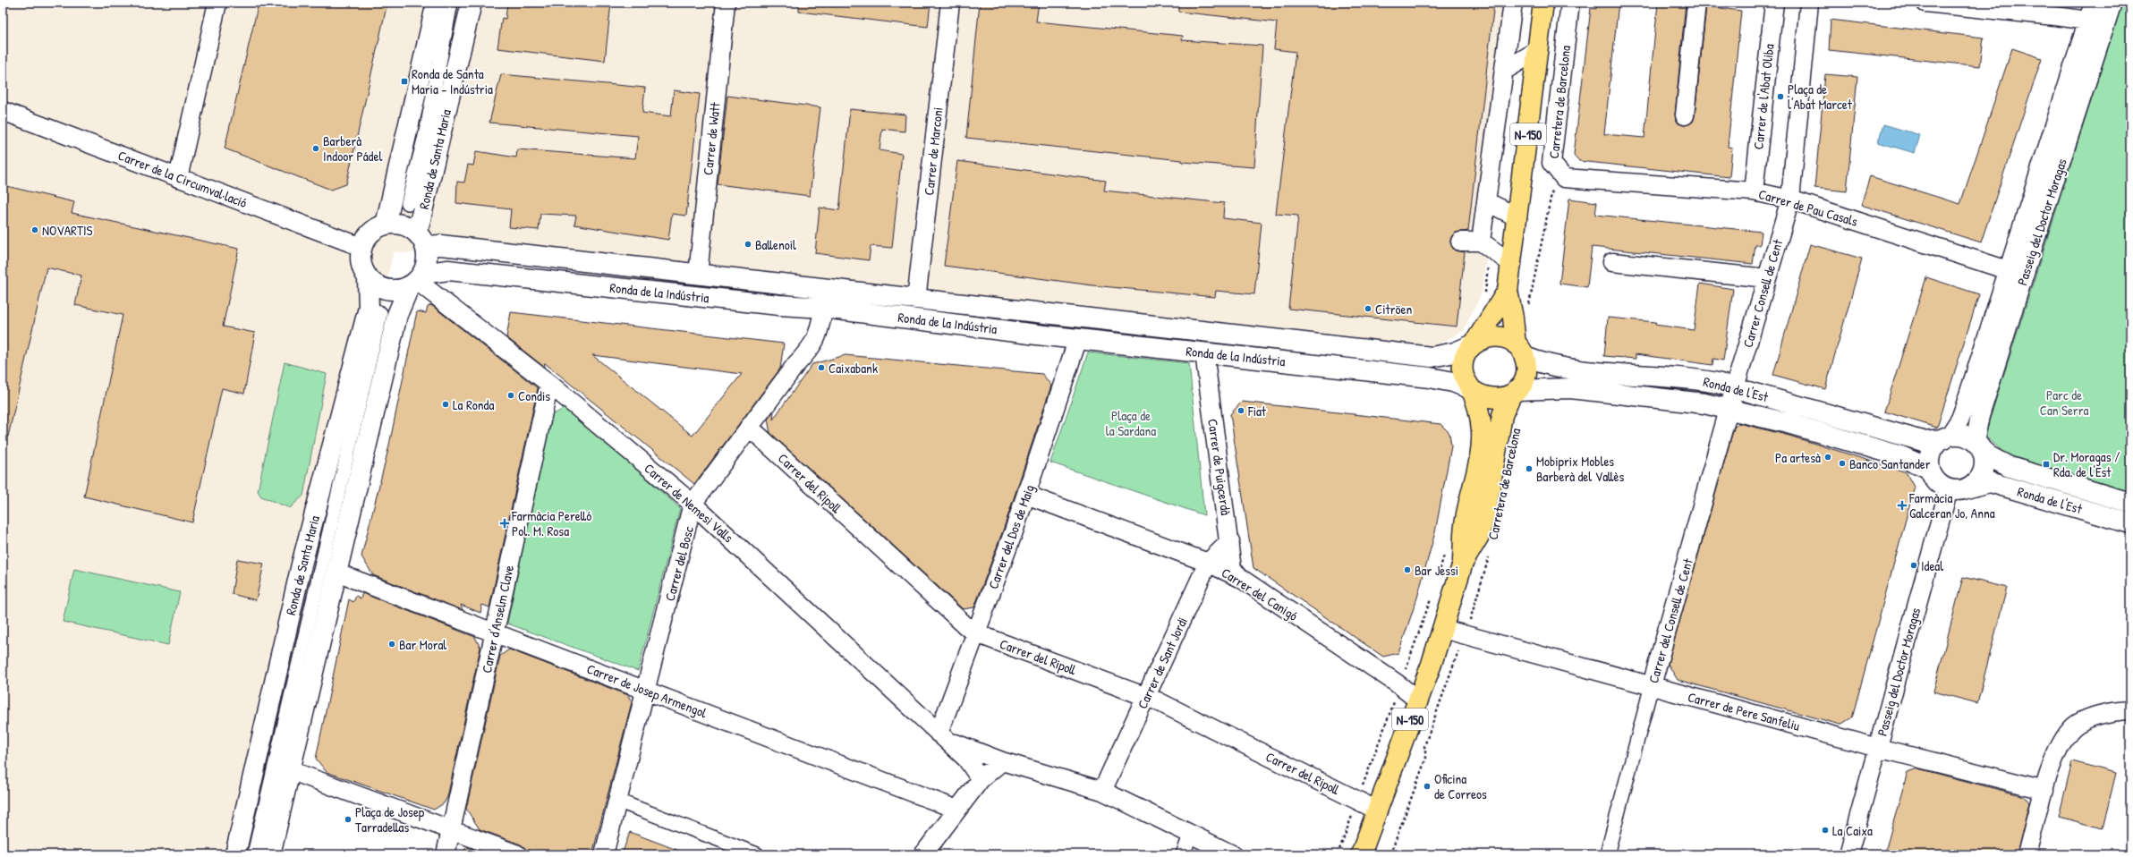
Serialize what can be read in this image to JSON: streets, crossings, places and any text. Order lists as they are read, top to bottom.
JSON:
{
  "streets": {
    "main road": ["Carretera de Barcelona", "N-150"],
    "street": [
      "Carrer de l'Abat Oliba",
      "Carrer de Watt",
      "Carrer de Marconi",
      "Ronda de Santa Maria",
      "Carrer de la Circumval·lació",
      "Carrer de Pau Casals",
      "Passeig del Doctor Moragas",
      "Ronda de la Indústria",
      "Carrer Consell de Cent",
      "Ronda de l'Est",
      "Carrer de Puigcerdà",
      "Carrer del Ripoll",
      "Carrer de Nemesi Valls",
      "Carrer del Dos de Maig",
      "Carrer del Bosc",
      "Carrer del Canigó",
      "Carrer d'Anselm Clave",
      "Carrer del Consell de Cent",
      "Carrer de Sant Jordi",
      "Carrer de Josep Armengol",
      "Carrer de Pere Sanfeliu"
    ]
  },
  "crossings": [
    ["Carrer de l'Abat Oliba", "Carrer de Pau Casals"],
    ["Carretera de Barcelona", "N-150"],
    ["Carretera de Barcelona", "Carrer de Pau Casals"],
    ["Carretera de Barcelona", "Ronda de la Indústria"],
    ["Carretera de Barcelona", "Ronda de l'Est"],
    ["Carretera de Barcelona", "Carrer de Pere Sanfeliu"],
    ["N-150", "Ronda de la Indústria"],
    ["N-150", "Ronda de l'Est"],
    ["N-150", "Carrer del Ripoll"],
    ["N-150", "Carrer del Canigó"],
    ["N-150", "Carrer de Pere Sanfeliu"],
    ["Carrer de Watt", "Ronda de la Indústria"],
    ["Carrer de Marconi", "Ronda de la Indústria"],
    ["Ronda de Santa Maria", "Carrer de la Circumval·lació"],
    ["Ronda de Santa Maria", "Ronda de la Indústria"],
    ["Ronda de Santa Maria", "Carrer de Nemesi Valls"],
    ["Carrer de la Circumval·lació", "Ronda de la Indústria"],
    ["Carrer de la Circumval·lació", "Carrer de Nemesi Valls"],
    ["Carrer de Pau Casals", "Passeig del Doctor Moragas"],
    ["Carrer de Pau Casals", "Carrer Consell de Cent"],
    ["Passeig del Doctor Moragas", "Ronda de l'Est"],
    ["Passeig del Doctor Moragas", "Carrer de Pere Sanfeliu"],
    ["Ronda de la Indústria", "Ronda de l'Est"],
    ["Ronda de la Indústria", "Carrer de Puigcerdà"],
    ["Ronda de la Indústria", "Carrer de Nemesi Valls"],
    ["Ronda de la Indústria", "Carrer del Dos de Maig"],
    ["Ronda de la Indústria", "Carrer del Bosc"],
    ["Carrer Consell de Cent", "Ronda de l'Est"],
    ["Carrer Consell de Cent", "Carrer del Consell de Cent"],
    ["Ronda de l'Est", "Carrer del Consell de Cent"],
    ["Carrer de Puigcerdà", "Carrer del Canigó"],
    ["Carrer de Puigcerdà", "Carrer de Sant Jordi"],
    ["Carrer del Ripoll", "Carrer del Dos de Maig"],
    ["Carrer del Ripoll", "Carrer del Bosc"],
    ["Carrer del Ripoll", "Carrer de Sant Jordi"],
    ["Carrer de Nemesi Valls", "Carrer del Dos de Maig"],
    ["Carrer de Nemesi Valls", "Carrer del Bosc"],
    ["Carrer de Nemesi Valls", "Carrer d'Anselm Clave"],
    ["Carrer de Nemesi Valls", "Carrer de Sant Jordi"],
    ["Carrer del Dos de Maig", "Carrer del Canigó"],
    ["Carrer del Bosc", "Carrer de Josep Armengol"],
    ["Carrer del Canigó", "Carrer de Sant Jordi"],
    ["Carrer d'Anselm Clave", "Carrer de Josep Armengol"],
    ["Carrer del Consell de Cent", "Carrer de Pere Sanfeliu"]
  ],
  "parks": ["Parc de Can Serra", "Plaça de la Sardana"],
  "places": {
    "transit": ["Ronda de Santa Maria - Indústria", "Dr. Moragas / Rda. de l'Est"],
    "other": [
      "Plaça de l'Abat Marcet",
      "Barberà Indoor Pádel",
      "NOVARTIS",
      "Ballenoil",
      "Citröen",
      "Caixabank",
      "Condis",
      "La Ronda",
      "Fiat",
      "Pa artesà",
      "Banco Santander",
      "Mobiprix Mobles Barberà del Vallès",
      "Ideal",
      "Bar Jessi",
      "Bar Moral",
      "Oficina de Correos",
      "Plaça de Josep Tarradellas",
      "La Caixa"
    ],
    "health": ["Farmàcia Galceran Jo, Anna", "Farmàcia Perelló Pol. M. Rosa"]
  }
}
